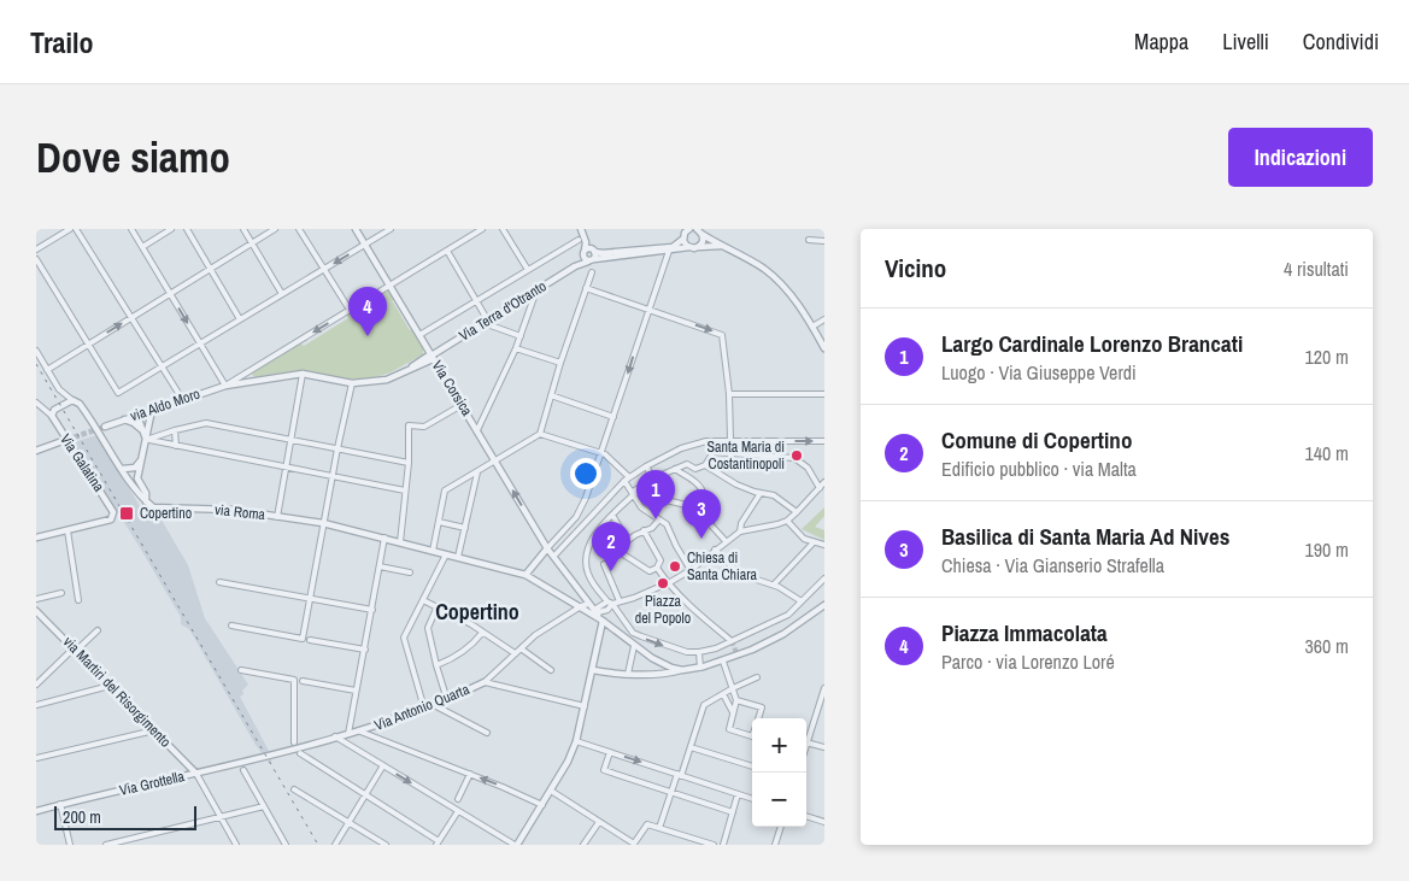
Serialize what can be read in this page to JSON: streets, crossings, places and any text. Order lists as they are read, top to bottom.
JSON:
{
  "streets": {
    "street": [
      "Via Terra d'Otranto",
      "Via Corsica",
      "via Aldo Moro",
      "Via Galatina",
      "via Roma",
      "via Martiri del Risorgimento",
      "Via Antonio Quarta",
      "Via Grottella"
    ]
  },
  "crossings": [
    ["Via Terra d'Otranto", "Via Corsica"],
    ["Via Corsica", "via Roma"],
    ["via Roma", "Via Antonio Quarta"],
    ["via Martiri del Risorgimento", "Via Grottella"],
    ["Via Antonio Quarta", "Via Grottella"]
  ],
  "districts": ["Copertino"],
  "places": {
    "other": ["Santa Maria di Costantinopoli", "Chiesa di Santa Chiara", "Piazza del Popolo"],
    "transit": ["Copertino"]
  },
  "scale_bar": "200 m",
  "page": {
    "header": "Trailo",
    "nav": ["Mappa", "Livelli", "Condividi"],
    "buttons": "Indicazioni",
    "title": "Dove siamo",
    "heading": ["Vicino", "4 risultati"],
    "pins": [
      "4",
      "1",
      "3",
      "2"
    ],
    "list": [
      {
        "mark": "1",
        "name": "Largo Cardinale Lorenzo Brancati",
        "note": "Luogo · Via Giuseppe Verdi",
        "value": "120 m"
      },
      {
        "mark": "2",
        "name": "Comune di Copertino",
        "note": "Edificio pubblico · via Malta",
        "value": "140 m"
      },
      {
        "mark": "3",
        "name": "Basilica di Santa Maria Ad Nives",
        "note": "Chiesa · Via Gianserio Strafella",
        "value": "190 m"
      },
      {
        "mark": "4",
        "name": "Piazza Immacolata",
        "note": "Parco · via Lorenzo Loré",
        "value": "360 m"
      }
    ],
    "map_buttons": ["+", "−"],
    "scale": "200 m"
  }
}
